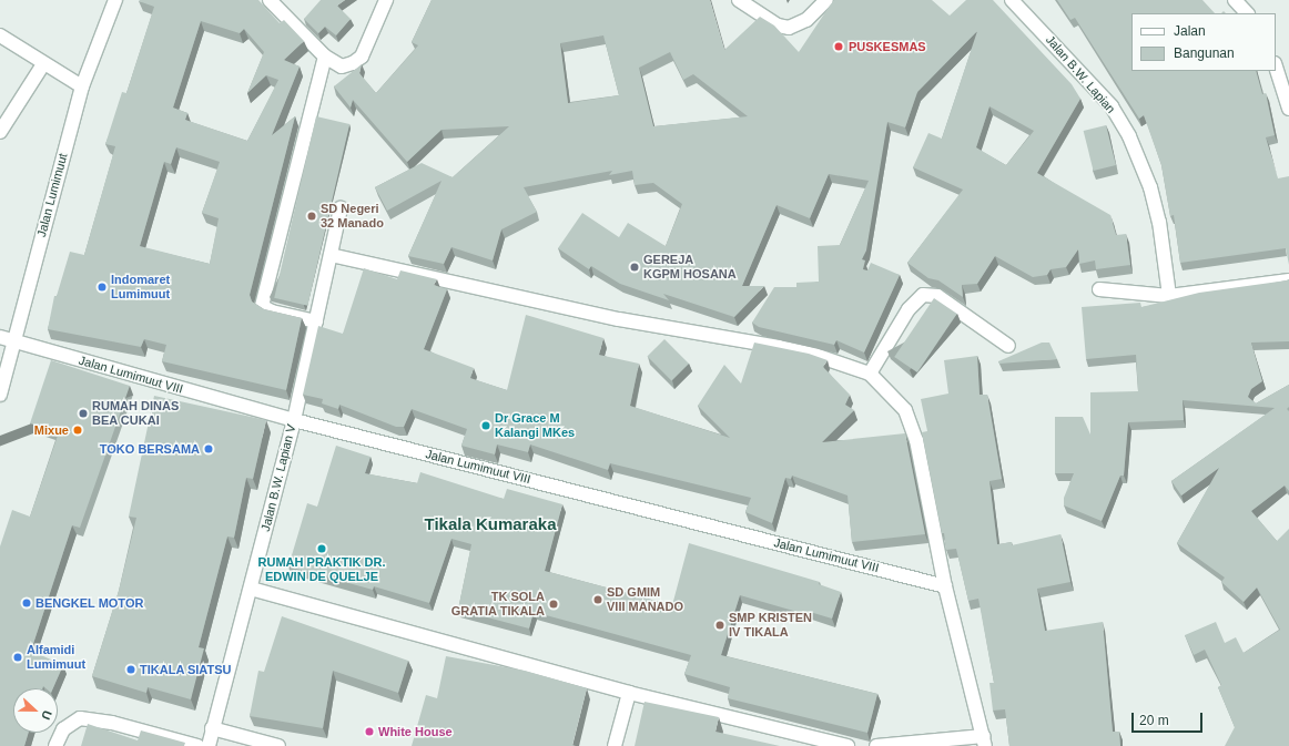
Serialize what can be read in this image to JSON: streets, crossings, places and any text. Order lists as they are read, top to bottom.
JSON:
{
  "streets": {
    "street": [
      "Jalan B.W. Lapian",
      "Jalan Lumimuut",
      "Jalan Lumimuut VIII",
      "Jalan B.W. Lapian V"
    ]
  },
  "crossings": [
    ["Jalan Lumimuut", "Jalan Lumimuut VIII"],
    ["Jalan Lumimuut VIII", "Jalan B.W. Lapian V"]
  ],
  "districts": ["Tikala Kumaraka"],
  "places": [
    "PUSKESMAS",
    "SD Negeri 32 Manado",
    "GEREJA KGPM HOSANA",
    "Indomaret Lumimuut",
    "RUMAH DINAS BEA CUKAI",
    "Dr Grace M Kalangi MKes",
    "Mixue",
    "TOKO BERSAMA",
    "RUMAH PRAKTIK DR. EDWIN DE QUELJE",
    "SD GMIM VIII MANADO",
    "BENGKEL MOTOR",
    "TK SOLA GRATIA TIKALA",
    "SMP KRISTEN IV TIKALA",
    "Alfamidi Lumimuut",
    "TIKALA SIATSU",
    "White House"
  ],
  "legend": ["Jalan", "Bangunan"],
  "scale_bar": "20 m",
  "north": "right"
}
